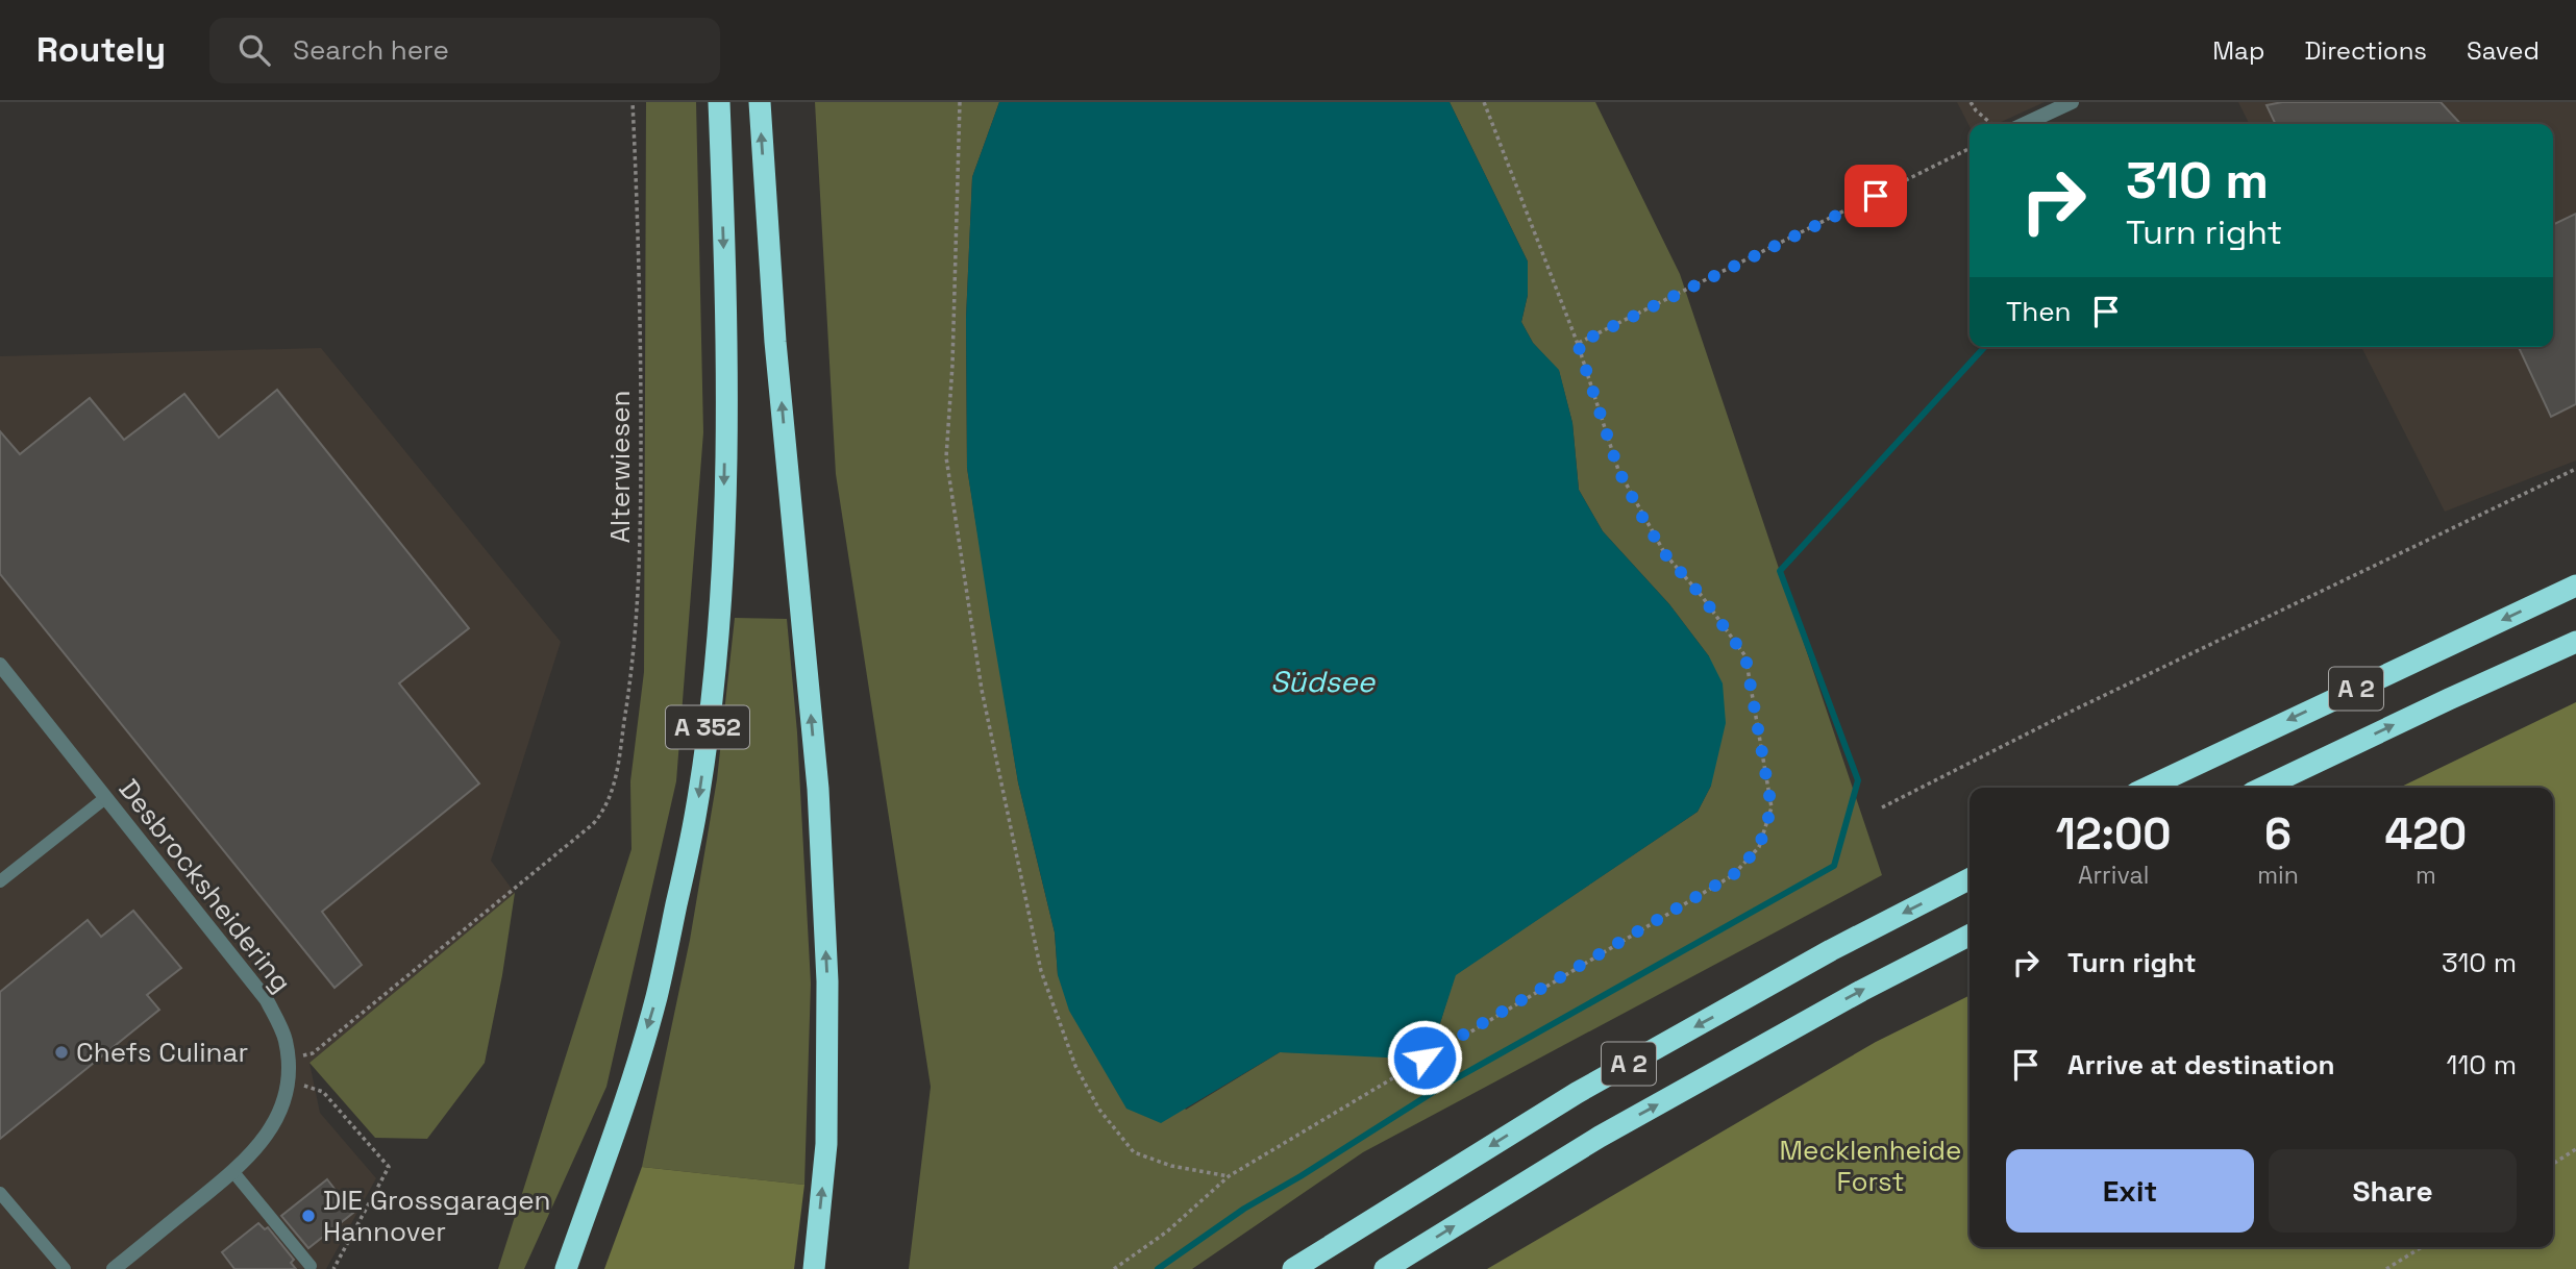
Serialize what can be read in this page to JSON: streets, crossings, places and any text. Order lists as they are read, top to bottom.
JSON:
{
  "streets": {
    "highway": ["A 2", "A 352"],
    "street": ["Desbrocksheidering"],
    "path": ["Alterwiesen"]
  },
  "crossings": [
    ["Alterwiesen", "Desbrocksheidering"]
  ],
  "water": ["Südsee"],
  "parks": ["Mecklenheide Forst"],
  "places": ["Chefs Culinar", "DIE Grossgaragen Hannover"],
  "page": {
    "header": "Routely",
    "search": "Search here",
    "nav": ["Map", "Directions", "Saved"],
    "turn": ["310 m", "Turn right"],
    "then": "Then",
    "eta": [
      "12:00",
      "Arrival",
      "6",
      "min",
      "420",
      "m"
    ],
    "list": [
      {
        "name": "Turn right",
        "value": "310 m"
      },
      {
        "name": "Arrive at destination",
        "value": "110 m"
      }
    ],
    "buttons": ["Exit", "Share"]
  }
}
